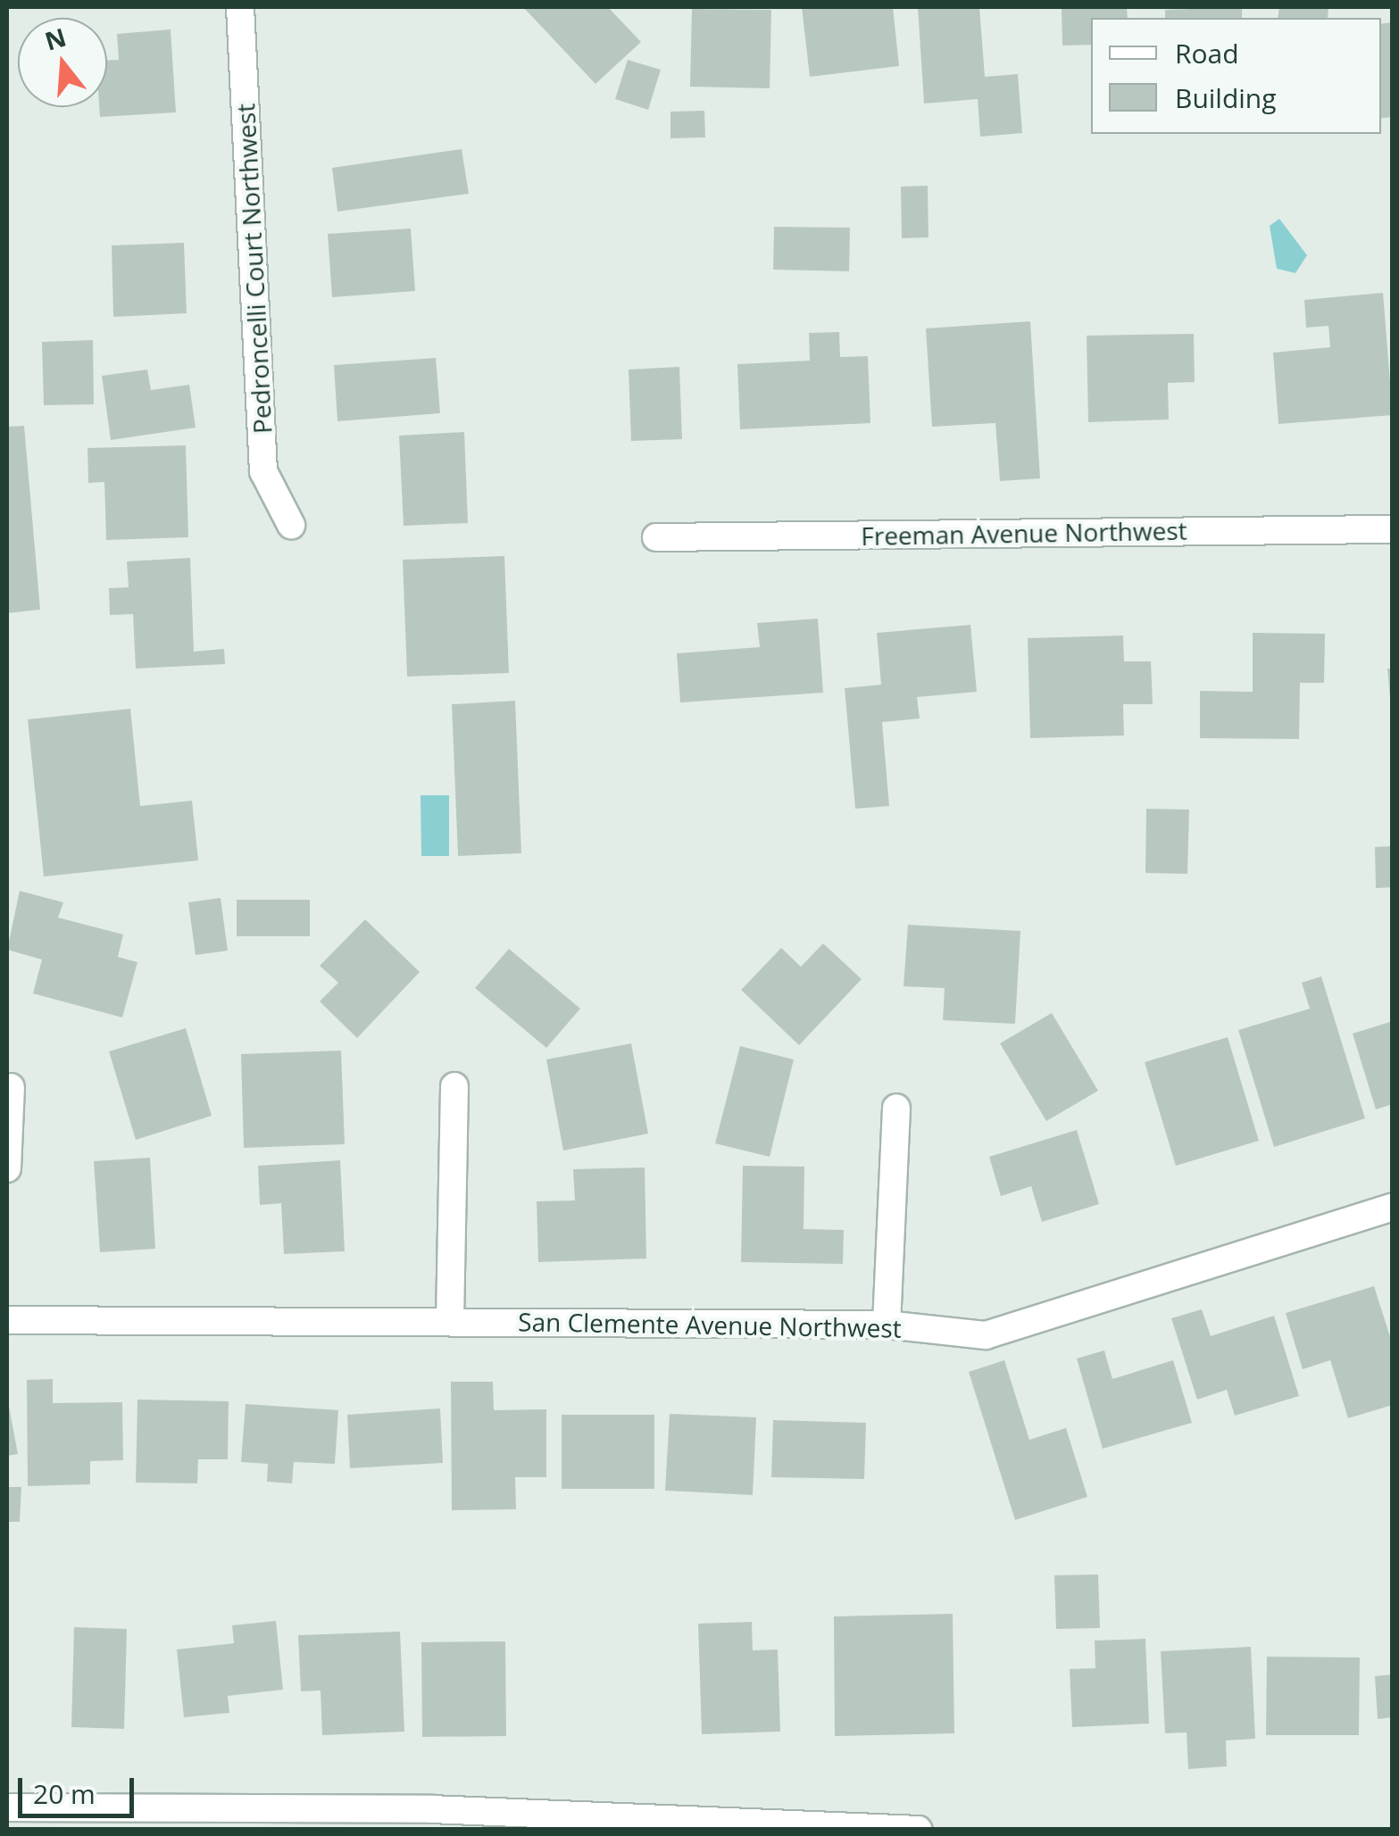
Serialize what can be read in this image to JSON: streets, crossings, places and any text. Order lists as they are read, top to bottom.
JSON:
{
  "streets": {
    "street": ["Pedroncelli Court Northwest", "Freeman Avenue Northwest", "San Clemente Avenue Northwest"]
  },
  "legend": ["Road", "Building"],
  "scale_bar": "20 m",
  "north": "top"
}
